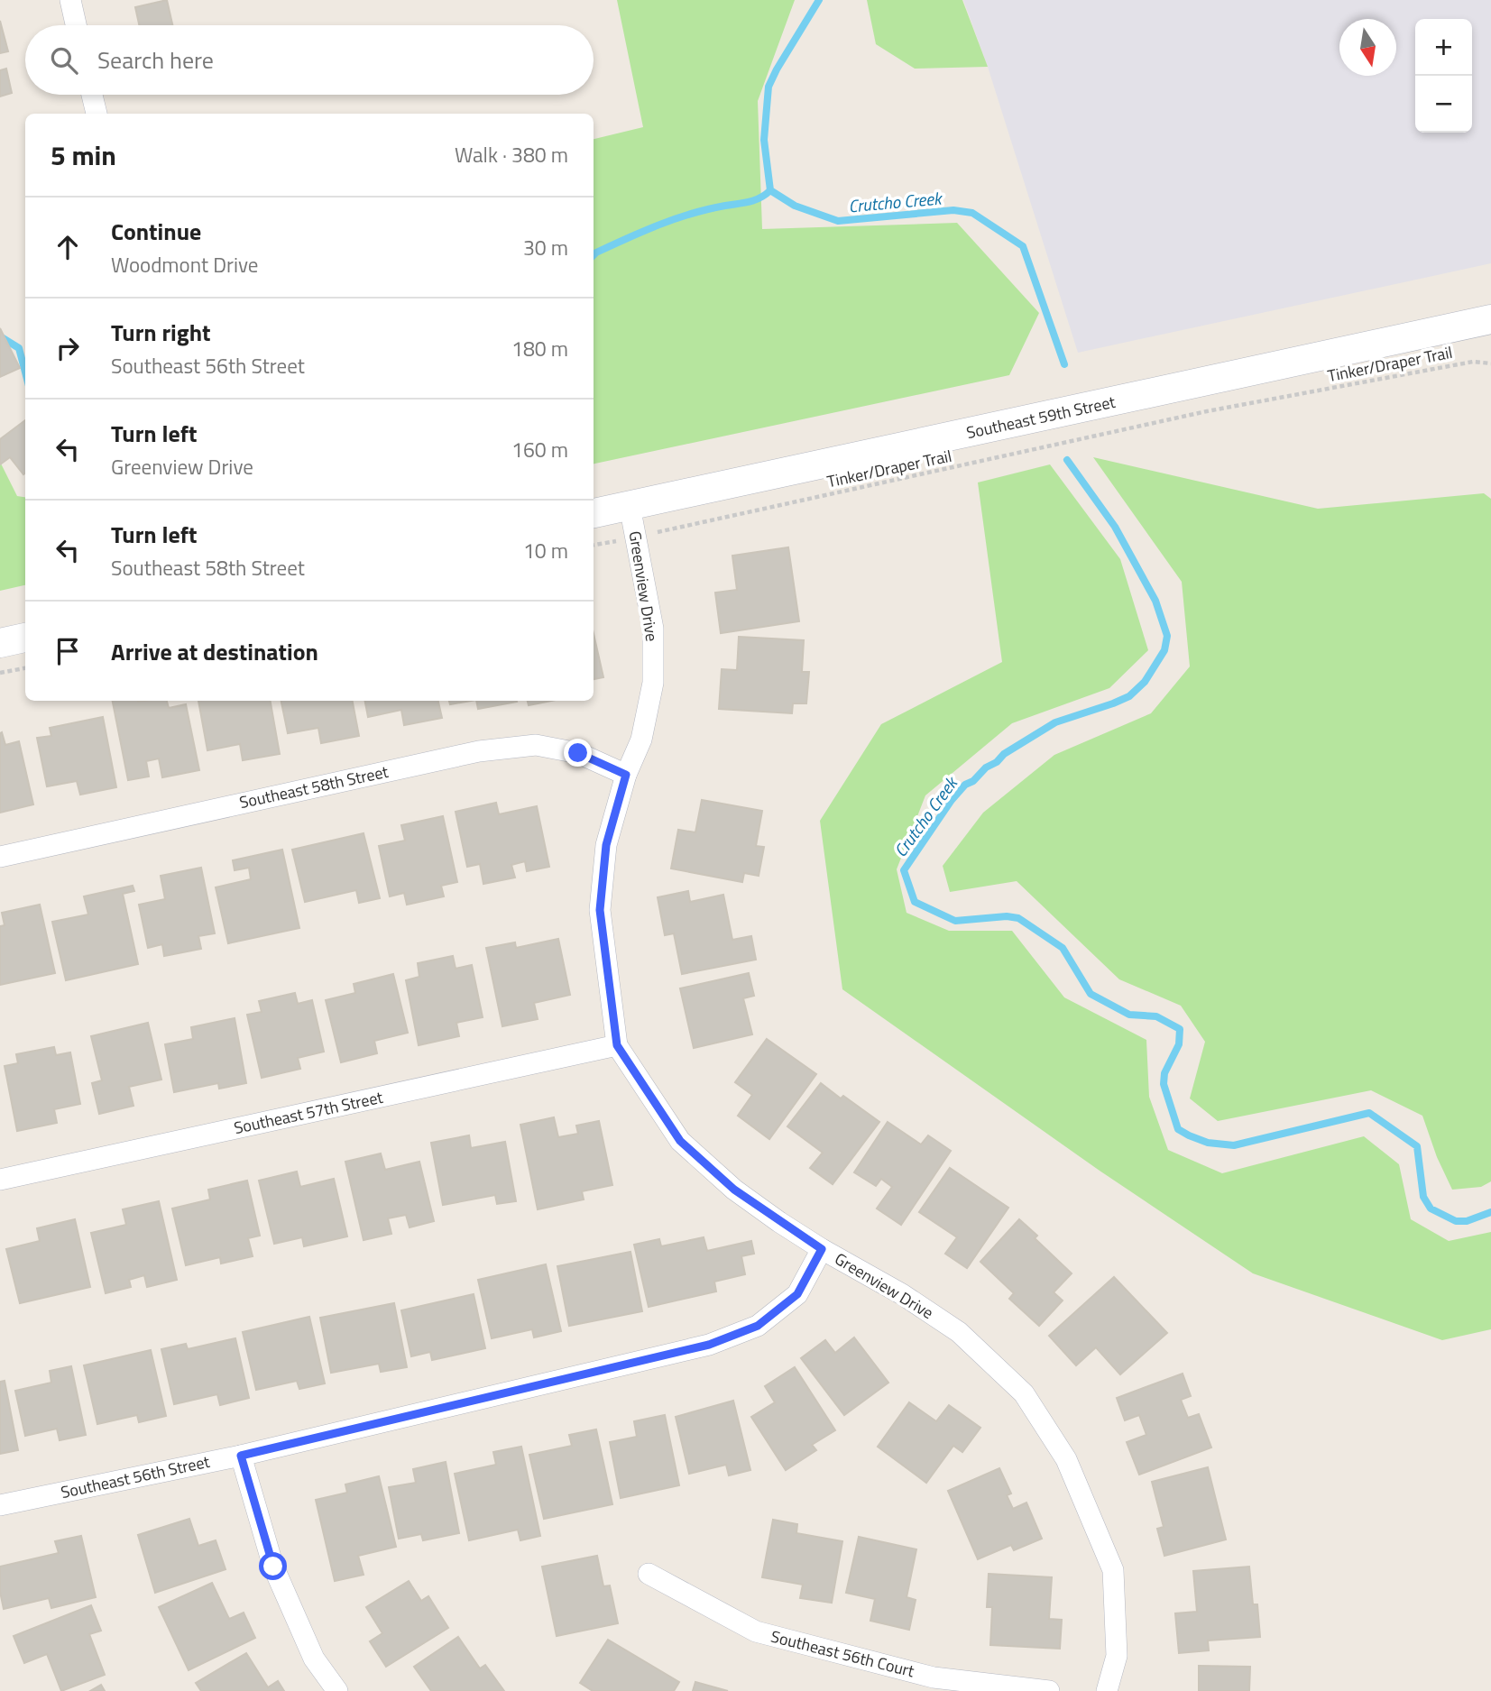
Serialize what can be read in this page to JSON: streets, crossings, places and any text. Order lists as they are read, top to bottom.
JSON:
{
  "streets": {
    "main road": ["Southeast 59th Street"],
    "street": [
      "Greenview Drive",
      "Southeast 58th Street",
      "Southeast 57th Street",
      "Southeast 56th Street",
      "Southeast 56th Court"
    ],
    "path": ["Tinker/Draper Trail"]
  },
  "crossings": [
    ["Tinker/Draper Trail", "Greenview Drive"],
    ["Southeast 59th Street", "Greenview Drive"],
    ["Greenview Drive", "Southeast 58th Street"],
    ["Greenview Drive", "Southeast 57th Street"],
    ["Greenview Drive", "Southeast 56th Street"]
  ],
  "water": ["Crutcho Creek"],
  "north": "bottom",
  "page": {
    "map_buttons": ["+", "−"],
    "search": "Search here",
    "heading": ["5 min", "Walk · 380 m"],
    "list": [
      ["Continue", "Woodmont Drive", "30 m"],
      ["Turn right", "Southeast 56th Street", "180 m"],
      ["Turn left", "Greenview Drive", "160 m"],
      ["Turn left", "Southeast 58th Street", "10 m"],
      "Arrive at destination"
    ]
  }
}
